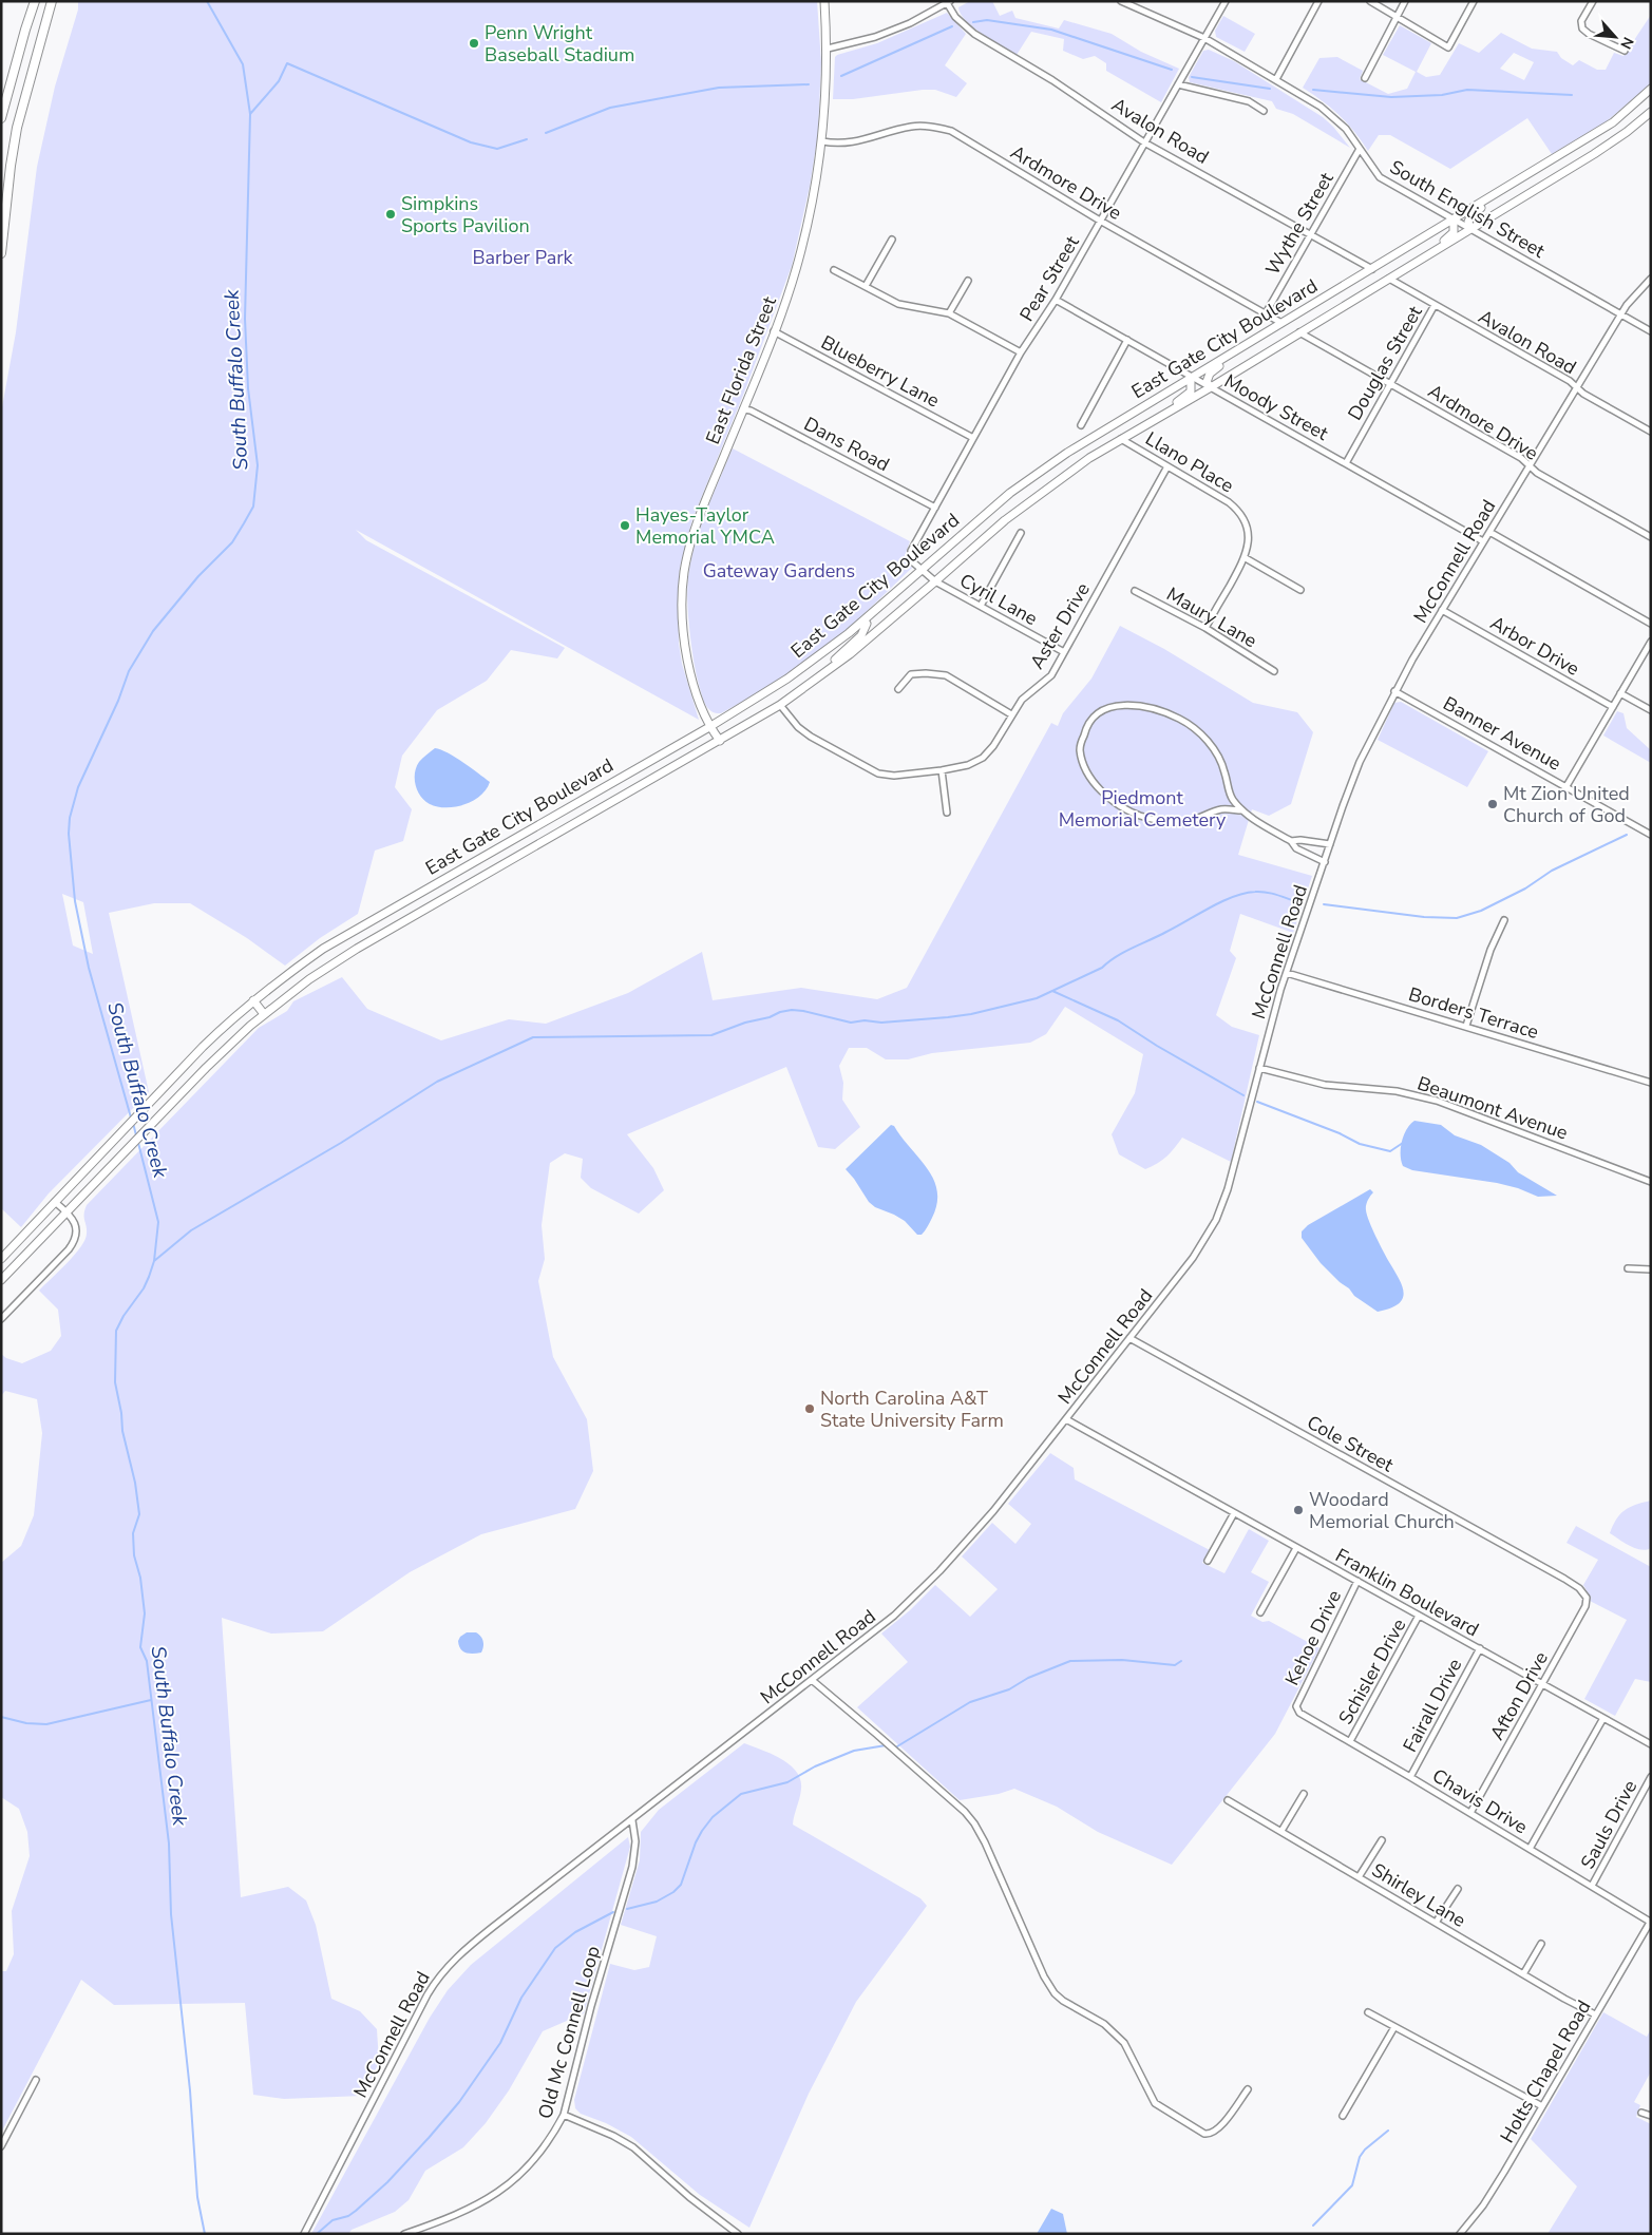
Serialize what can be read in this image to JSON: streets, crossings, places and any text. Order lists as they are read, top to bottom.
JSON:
{
  "streets": {
    "main road": ["East Gate City Boulevard", "East Florida Street"],
    "street": [
      "Avalon Road",
      "Ardmore Drive",
      "South English Street",
      "Wythe Street",
      "Pear Street",
      "Douglas Street",
      "Blueberry Lane",
      "Moody Street",
      "Dans Road",
      "Llano Place",
      "McConnell Road",
      "Cyril Lane",
      "Maury Lane",
      "Aster Drive",
      "Arbor Drive",
      "Banner Avenue",
      "Borders Terrace",
      "Beaumont Avenue",
      "Cole Street",
      "Franklin Boulevard",
      "Kehoe Drive",
      "Schisler Drive",
      "Afton Drive",
      "Fairall Drive",
      "Chavis Drive",
      "Sauls Drive",
      "Shirley Lane",
      "Old Mc Connell Loop",
      "Holts Chapel Road"
    ]
  },
  "crossings": [
    ["Avalon Road", "Wythe Street"],
    ["Avalon Road", "Pear Street"],
    ["Avalon Road", "East Gate City Boulevard"],
    ["Avalon Road", "Douglas Street"],
    ["Avalon Road", "McConnell Road"],
    ["Ardmore Drive", "Wythe Street"],
    ["Ardmore Drive", "Pear Street"],
    ["Ardmore Drive", "East Gate City Boulevard"],
    ["Ardmore Drive", "Douglas Street"],
    ["Ardmore Drive", "East Florida Street"],
    ["Ardmore Drive", "McConnell Road"],
    ["South English Street", "Wythe Street"],
    ["South English Street", "Pear Street"],
    ["South English Street", "East Gate City Boulevard"],
    ["South English Street", "McConnell Road"],
    ["Pear Street", "East Gate City Boulevard"],
    ["Pear Street", "Blueberry Lane"],
    ["Pear Street", "Moody Street"],
    ["Pear Street", "Dans Road"],
    ["Pear Street", "Cyril Lane"],
    ["East Gate City Boulevard", "East Florida Street"],
    ["East Gate City Boulevard", "Moody Street"],
    ["East Gate City Boulevard", "Llano Place"],
    ["East Gate City Boulevard", "Cyril Lane"],
    ["East Gate City Boulevard", "Aster Drive"],
    ["Douglas Street", "Moody Street"],
    ["East Florida Street", "Blueberry Lane"],
    ["East Florida Street", "Dans Road"],
    ["Moody Street", "McConnell Road"],
    ["Llano Place", "Maury Lane"],
    ["Llano Place", "Aster Drive"],
    ["McConnell Road", "Arbor Drive"],
    ["McConnell Road", "Banner Avenue"],
    ["McConnell Road", "Borders Terrace"],
    ["McConnell Road", "Beaumont Avenue"],
    ["McConnell Road", "Cole Street"],
    ["McConnell Road", "Franklin Boulevard"],
    ["McConnell Road", "Old Mc Connell Loop"],
    ["Cyril Lane", "Aster Drive"],
    ["Cole Street", "Afton Drive"],
    ["Franklin Boulevard", "Kehoe Drive"],
    ["Franklin Boulevard", "Schisler Drive"],
    ["Franklin Boulevard", "Afton Drive"],
    ["Franklin Boulevard", "Fairall Drive"],
    ["Kehoe Drive", "Chavis Drive"],
    ["Schisler Drive", "Chavis Drive"],
    ["Afton Drive", "Chavis Drive"],
    ["Fairall Drive", "Chavis Drive"],
    ["Chavis Drive", "Sauls Drive"],
    ["Chavis Drive", "Holts Chapel Road"],
    ["Shirley Lane", "Holts Chapel Road"]
  ],
  "water": ["South Buffalo Creek"],
  "parks": ["Barber Park", "Gateway Gardens", "Piedmont Memorial Cemetery"],
  "places": [
    "Penn Wright Baseball Stadium",
    "Simpkins Sports Pavilion",
    "Hayes-Taylor Memorial YMCA",
    "Mt Zion United Church of God",
    "North Carolina A&T State University Farm",
    "Woodard Memorial Church"
  ],
  "north": "bottom right"
}
